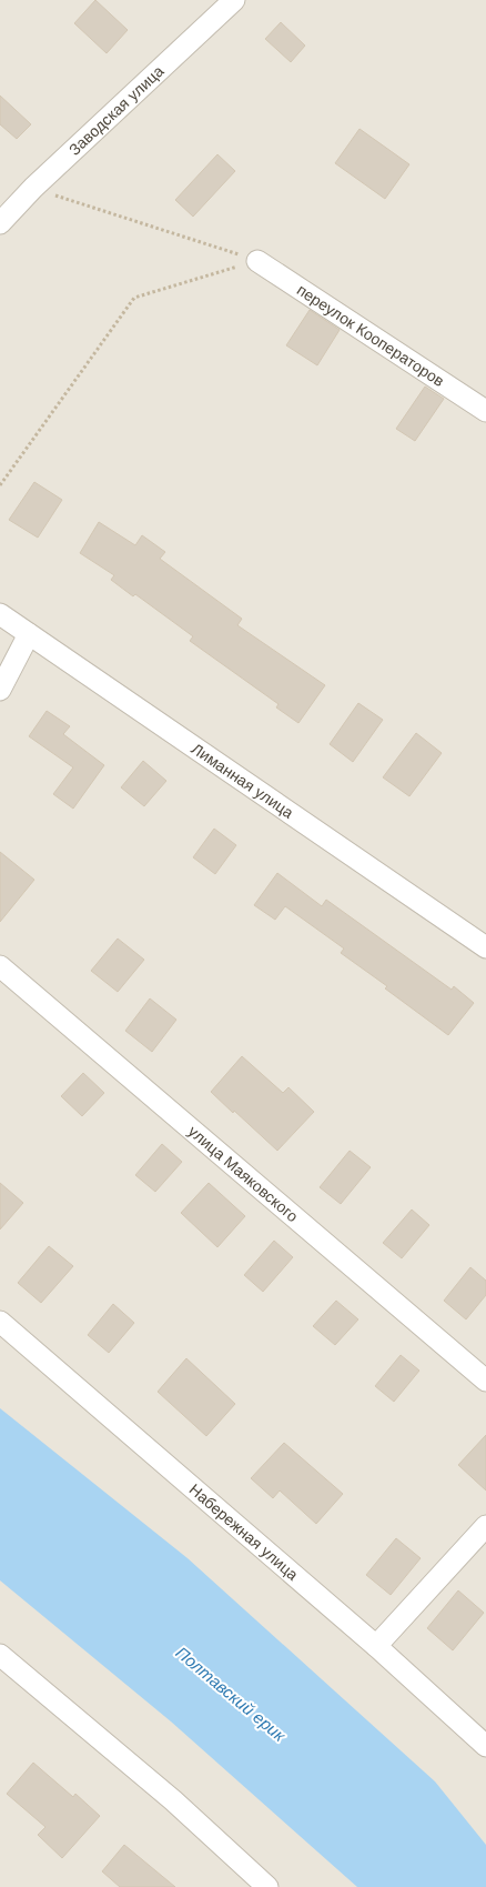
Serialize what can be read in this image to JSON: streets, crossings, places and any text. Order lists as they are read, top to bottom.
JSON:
{
  "streets": {
    "street": [
      "Заводская улица",
      "переулок Кооператоров",
      "Лиманная улица",
      "улица Маяковского",
      "Набережная улица"
    ]
  },
  "water": ["Полтавский ерик"]
}
